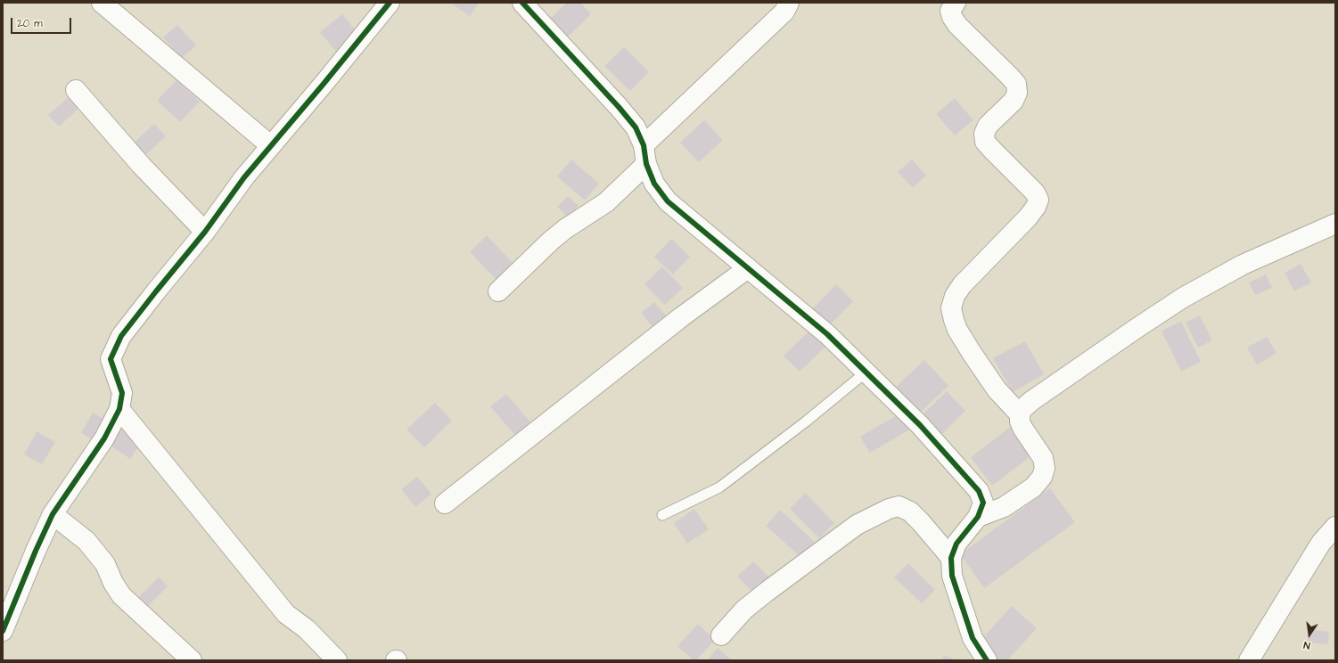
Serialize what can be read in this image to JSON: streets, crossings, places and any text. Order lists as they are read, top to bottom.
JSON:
{
  "scale_bar": "20 m",
  "north": "bottom"
}
